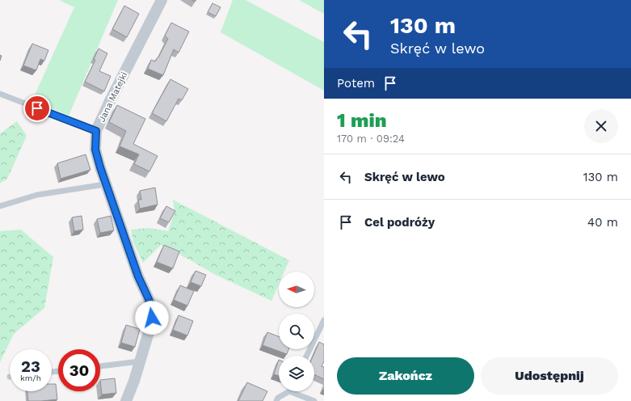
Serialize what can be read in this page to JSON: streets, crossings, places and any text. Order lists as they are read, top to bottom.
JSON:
{
  "streets": {
    "street": ["Jana Matejki"]
  },
  "north": "left",
  "page": {
    "turn": ["130 m", "Skręć w lewo"],
    "then": "Potem",
    "heading": ["1 min", "170 m · 09:24"],
    "list": [
      {
        "name": "Skręć w lewo",
        "value": "130 m"
      },
      {
        "name": "Cel podróży",
        "value": "40 m"
      }
    ],
    "speed": "23 km/h",
    "limit": "30",
    "buttons": ["Zakończ", "Udostępnij"]
  }
}
